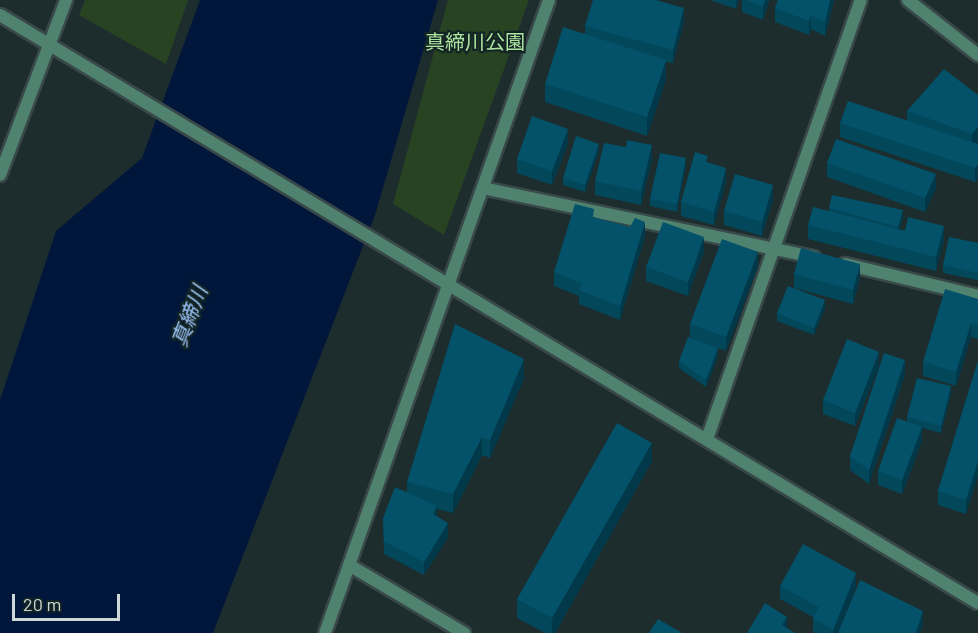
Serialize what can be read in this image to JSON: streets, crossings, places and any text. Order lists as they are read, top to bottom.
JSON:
{
  "water": ["真締川"],
  "parks": ["真締川公園"],
  "scale_bar": "20 m"
}
